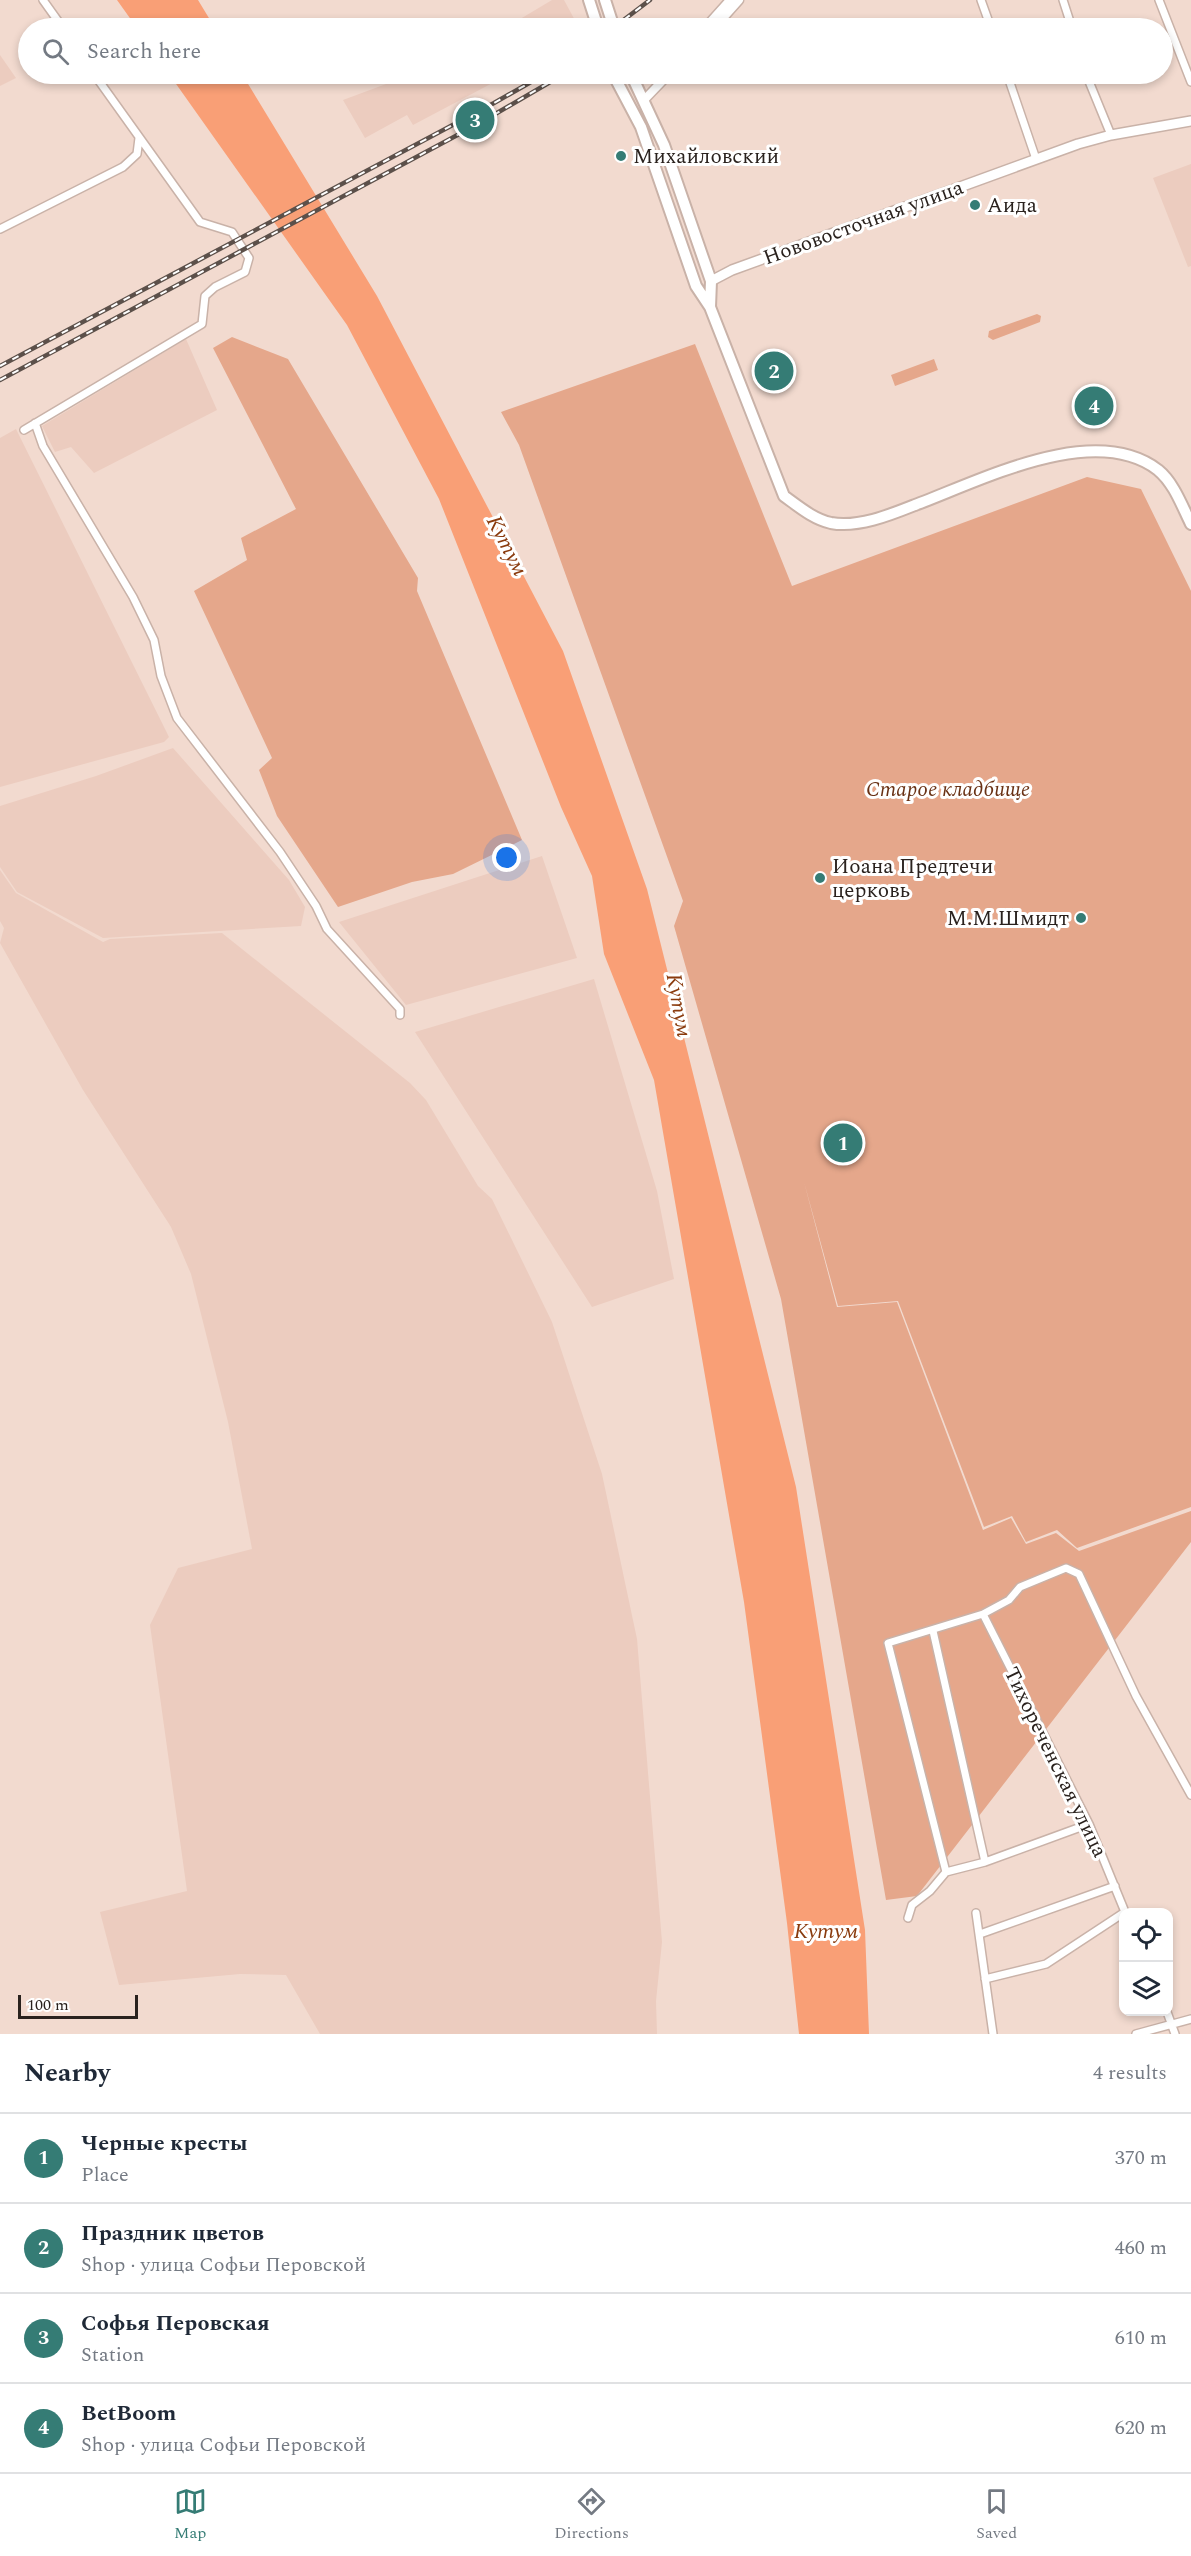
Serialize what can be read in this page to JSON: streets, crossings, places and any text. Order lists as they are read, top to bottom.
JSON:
{
  "streets": {
    "main road": ["Нововосточная улица"],
    "street": ["Тихореченская улица"]
  },
  "water": ["Кутум"],
  "parks": ["Старое кладбище"],
  "places": [
    "Михайловский",
    "Аида",
    "Иоана Предтечи церковь",
    "М.М.Шмидт"
  ],
  "scale_bar": "100 m",
  "page": {
    "search": "Search here",
    "pins": [
      "3",
      "2",
      "4",
      "1"
    ],
    "scale": "100 m",
    "heading": ["Nearby", "4 results"],
    "list": [
      {
        "mark": "1",
        "name": "Черные кресты",
        "note": "Place",
        "value": "370 m"
      },
      {
        "mark": "2",
        "name": "Праздник цветов",
        "note": "Shop · улица Софьи Перовской",
        "value": "460 m"
      },
      {
        "mark": "3",
        "name": "Софья Перовская",
        "note": "Station",
        "value": "610 m"
      },
      {
        "mark": "4",
        "name": "BetBoom",
        "note": "Shop · улица Софьи Перовской",
        "value": "620 m"
      }
    ],
    "nav": ["Map", "Directions", "Saved"]
  }
}
